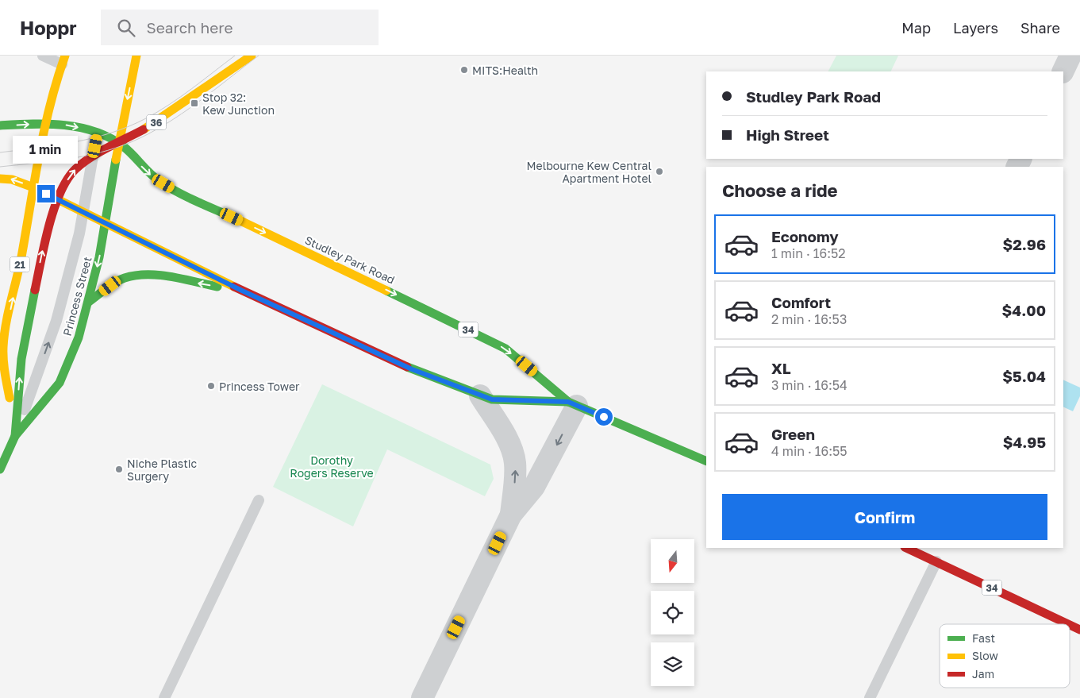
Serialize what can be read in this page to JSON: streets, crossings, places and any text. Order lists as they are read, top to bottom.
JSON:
{
  "streets": {
    "main road": [
      "36",
      "Studley Park Road",
      "21",
      "Princess Street",
      "34"
    ]
  },
  "crossings": [
    ["36", "Studley Park Road"],
    ["36", "Princess Street"],
    ["36", "34"],
    ["Studley Park Road", "Princess Street"],
    ["Studley Park Road", "34"],
    ["21", "Princess Street"],
    ["21", "34"],
    ["Princess Street", "34"]
  ],
  "parks": ["Dorothy Rogers Reserve"],
  "places": {
    "other": [
      "MITS:Health",
      "Melbourne Kew Central Apartment Hotel",
      "Princess Tower",
      "Niche Plastic Surgery"
    ],
    "transit": ["Stop 32: Kew Junction"]
  },
  "legend": ["Fast", "Slow", "Jam"],
  "north": "bottom",
  "page": {
    "header": "Hoppr",
    "search": "Search here",
    "nav": ["Map", "Layers", "Share"],
    "banner": ["Studley Park Road", "High Street"],
    "bubble": "1 min",
    "heading": "Choose a ride",
    "list": [
      {
        "name": "Economy",
        "note": "1 min · 16:52",
        "value": "$2.96"
      },
      {
        "name": "Comfort",
        "note": "2 min · 16:53",
        "value": "$4.00"
      },
      {
        "name": "XL",
        "note": "3 min · 16:54",
        "value": "$5.04"
      },
      {
        "name": "Green",
        "note": "4 min · 16:55",
        "value": "$4.95"
      }
    ],
    "buttons": "Confirm"
  }
}
